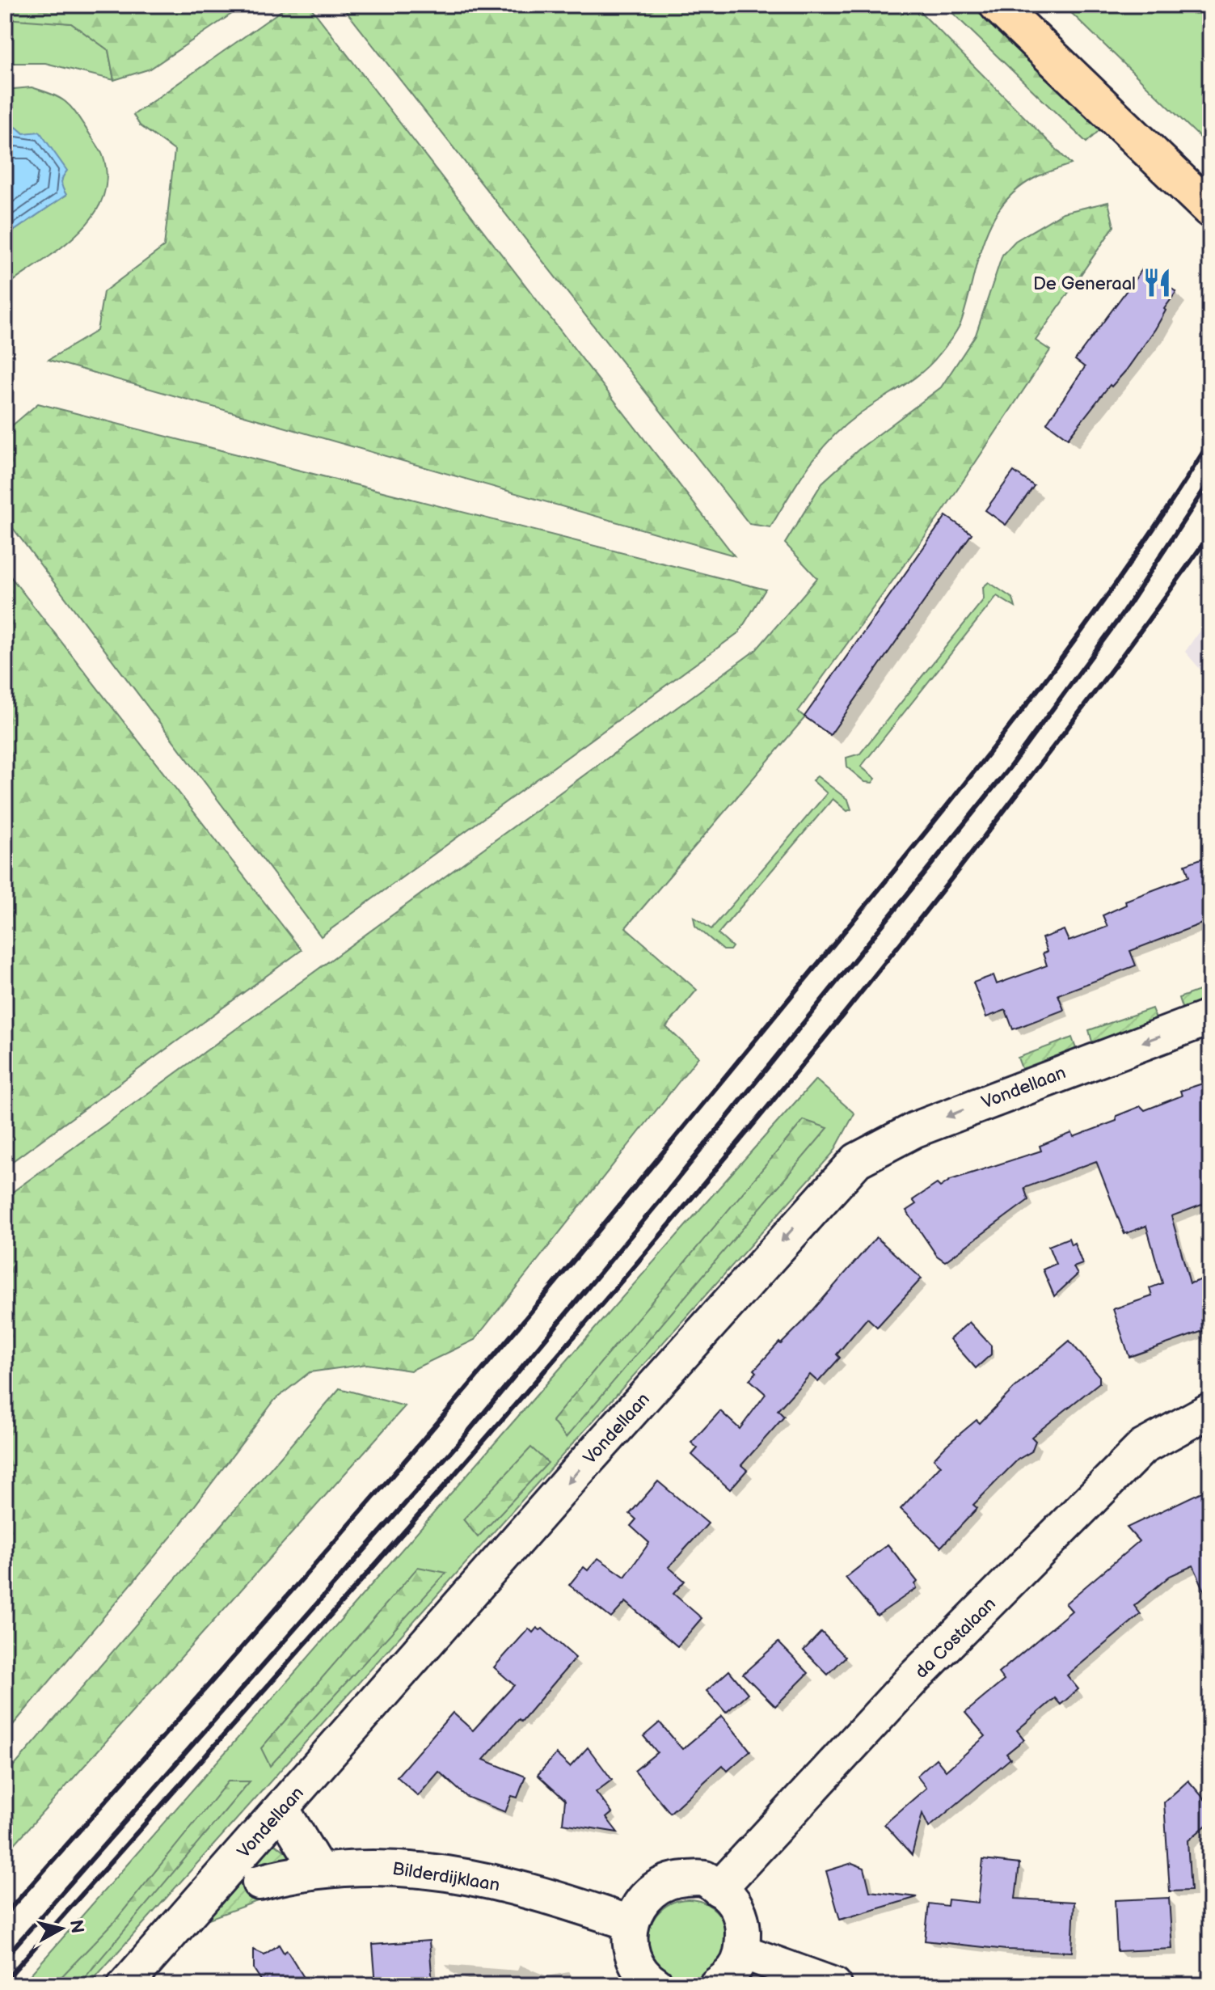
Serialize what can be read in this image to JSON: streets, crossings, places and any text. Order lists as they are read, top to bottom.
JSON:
{
  "streets": {
    "street": ["Vondellaan", "da Costalaan", "Bilderdijklaan"]
  },
  "one_way": ["Vondellaan"],
  "places": {
    "restaurant": ["De Generaal"]
  },
  "north": "right"
}
